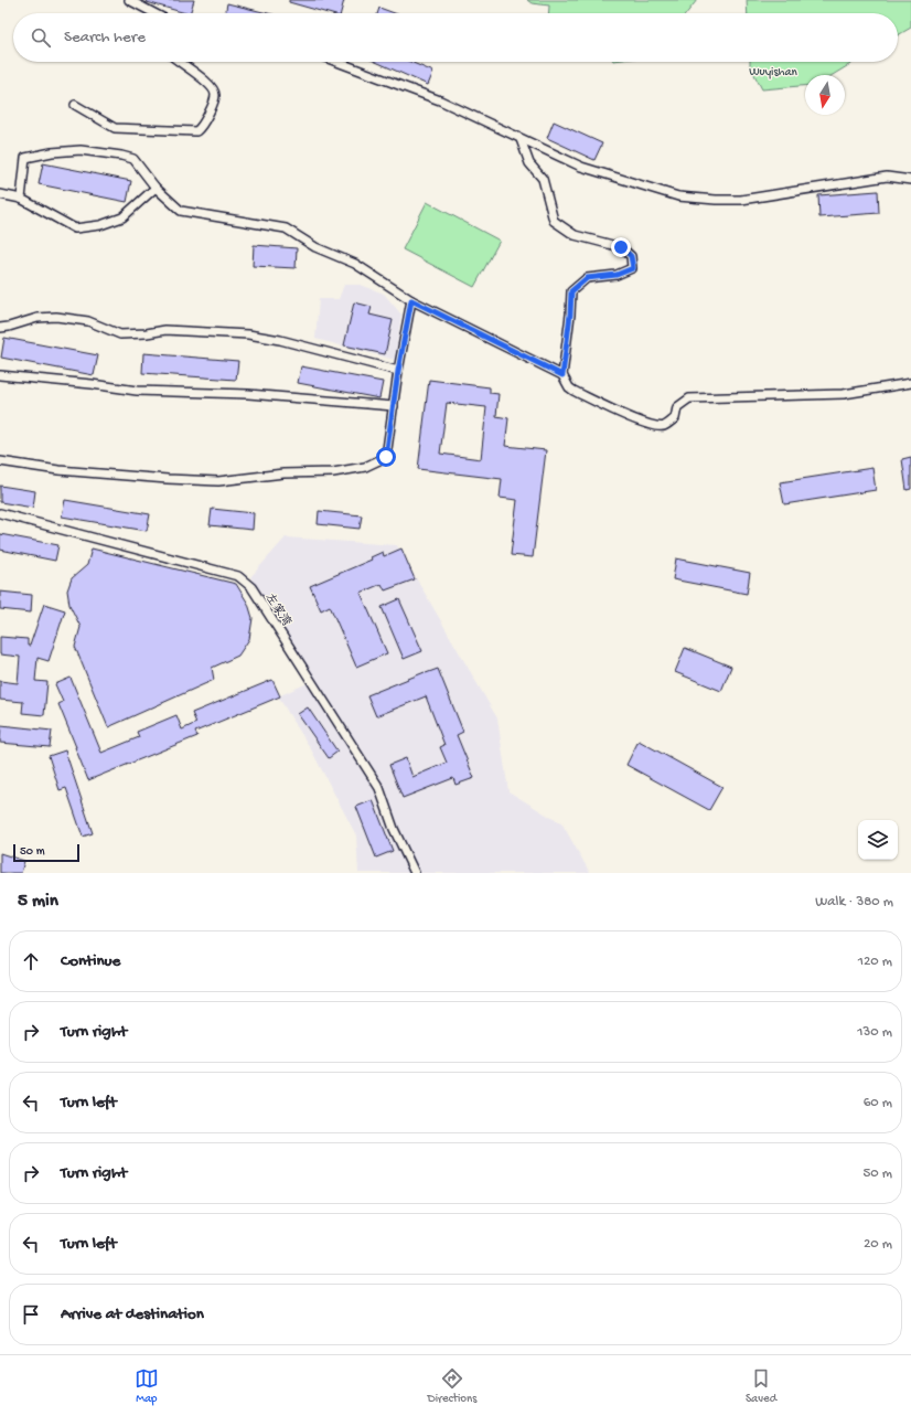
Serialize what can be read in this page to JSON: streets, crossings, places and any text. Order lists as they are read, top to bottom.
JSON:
{
  "streets": {
    "street": ["左家湾"]
  },
  "parks": ["Wuyishan"],
  "scale_bar": "50 m",
  "north": "bottom",
  "page": {
    "search": "Search here",
    "scale": "50 m",
    "heading": ["5 min", "Walk · 380 m"],
    "list": [
      ["Continue", "120 m"],
      ["Turn right", "130 m"],
      ["Turn left", "60 m"],
      ["Turn right", "50 m"],
      ["Turn left", "20 m"],
      "Arrive at destination"
    ],
    "nav": ["Map", "Directions", "Saved"]
  }
}
